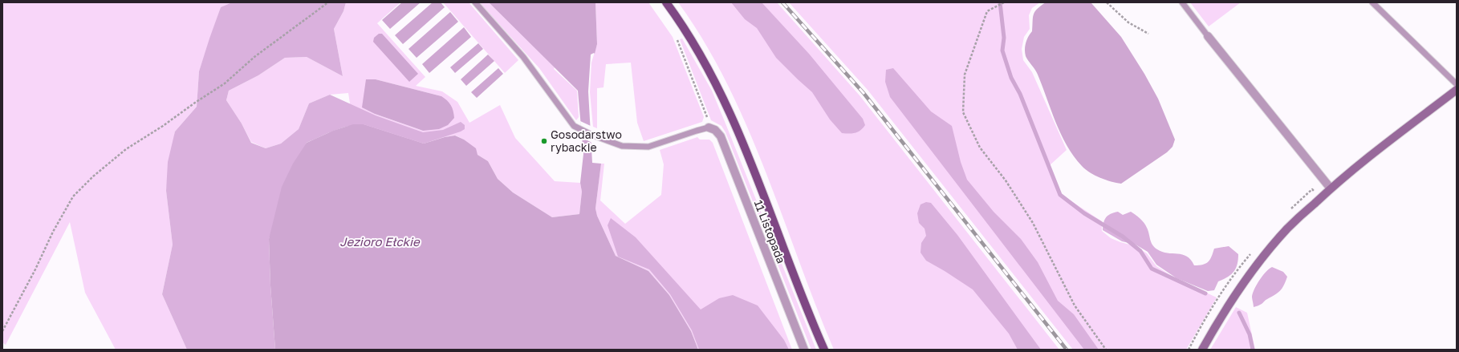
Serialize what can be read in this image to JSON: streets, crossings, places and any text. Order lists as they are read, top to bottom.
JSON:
{
  "streets": {
    "street": ["11 Listopada"]
  },
  "water": ["Jezioro Ełckie"],
  "places": ["Gosodarstwo rybackie"]
}
